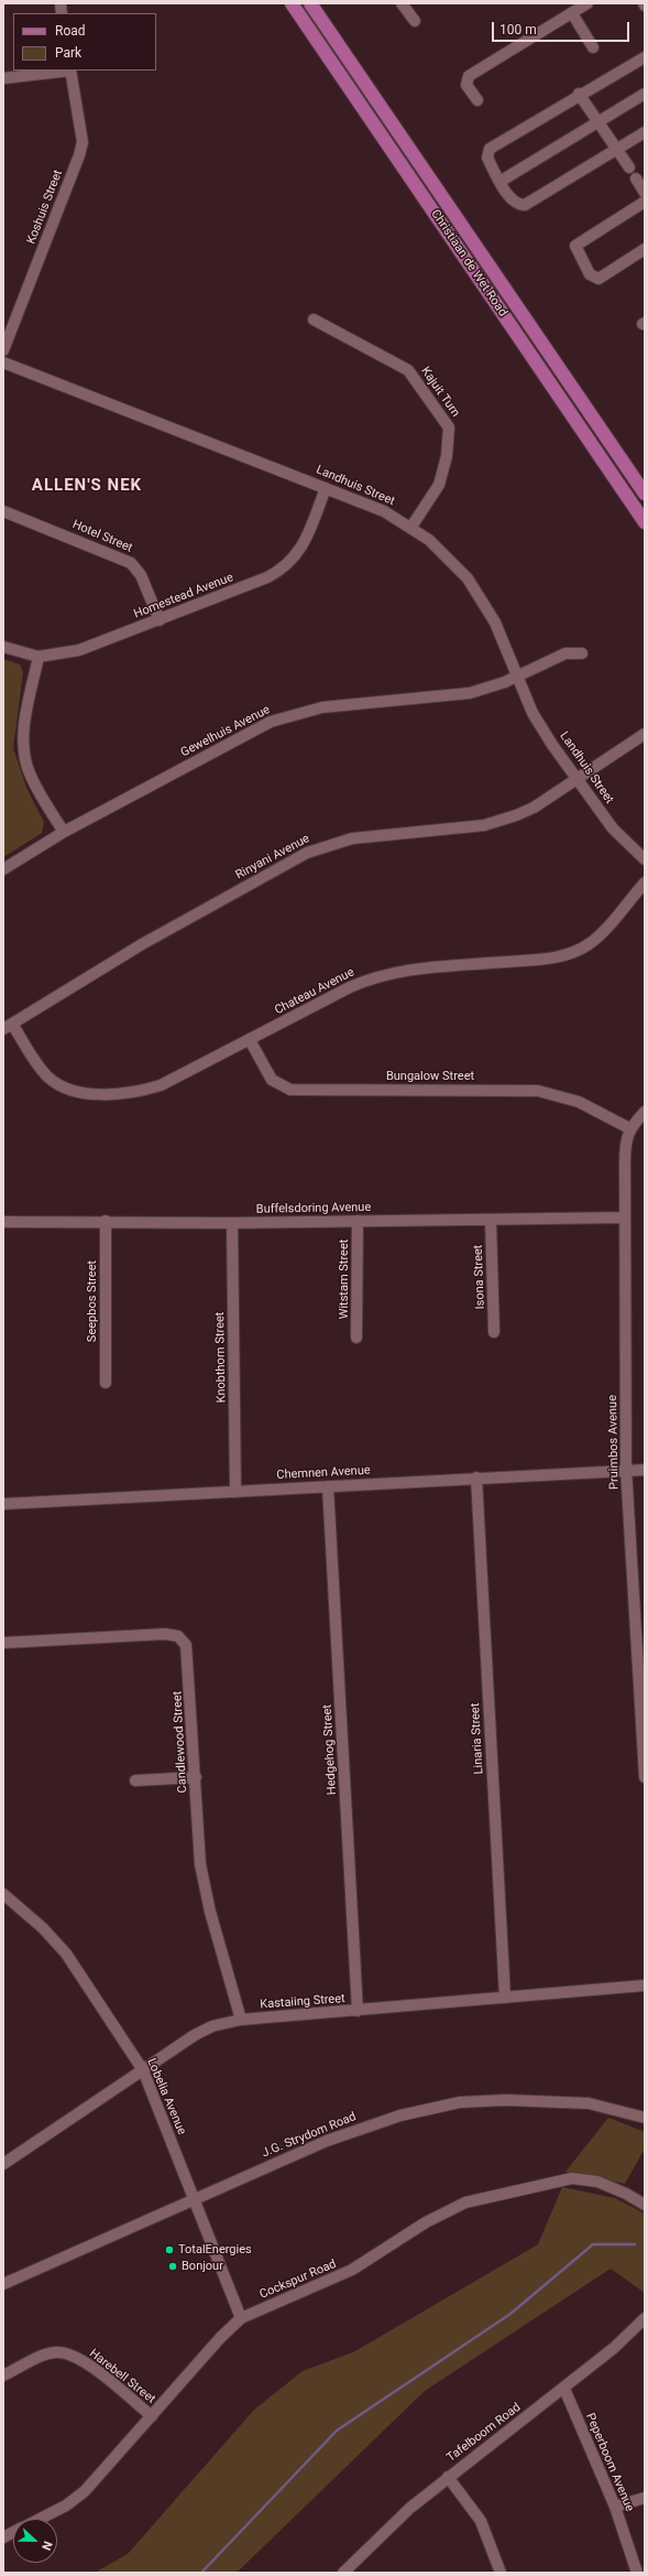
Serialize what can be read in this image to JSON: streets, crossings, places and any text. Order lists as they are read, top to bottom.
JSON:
{
  "streets": {
    "main road": ["Christiaan de Wet Road"],
    "street": [
      "Koshuis Street",
      "Kajuit Turn",
      "Landhuis Street",
      "Hotel Street",
      "Homestead Avenue",
      "Gewelhuis Avenue",
      "Rinyani Avenue",
      "Chateau Avenue",
      "Bungalow Street",
      "Buffelsdoring Avenue",
      "Isona Street",
      "Witstam Street",
      "Seepbos Street",
      "Knobthorn Street",
      "Pruimbos Avenue",
      "Chemnen Avenue",
      "Linaria Street",
      "Candlewood Street",
      "Hedgehog Street",
      "Kastaiing Street",
      "Lobelia Avenue",
      "J.G. Strydom Road",
      "Cockspur Road",
      "Harebell Street",
      "Tafelboom Road",
      "Peperboom Avenue"
    ]
  },
  "crossings": [
    ["Kajuit Turn", "Landhuis Street"],
    ["Landhuis Street", "Homestead Avenue"],
    ["Landhuis Street", "Gewelhuis Avenue"],
    ["Landhuis Street", "Rinyani Avenue"],
    ["Hotel Street", "Homestead Avenue"],
    ["Rinyani Avenue", "Chateau Avenue"],
    ["Chateau Avenue", "Bungalow Street"],
    ["Bungalow Street", "Pruimbos Avenue"],
    ["Buffelsdoring Avenue", "Isona Street"],
    ["Buffelsdoring Avenue", "Witstam Street"],
    ["Buffelsdoring Avenue", "Seepbos Street"],
    ["Buffelsdoring Avenue", "Knobthorn Street"],
    ["Buffelsdoring Avenue", "Pruimbos Avenue"],
    ["Knobthorn Street", "Chemnen Avenue"],
    ["Pruimbos Avenue", "Chemnen Avenue"],
    ["Chemnen Avenue", "Linaria Street"],
    ["Chemnen Avenue", "Hedgehog Street"],
    ["Linaria Street", "Kastaiing Street"],
    ["Candlewood Street", "Kastaiing Street"],
    ["Hedgehog Street", "Kastaiing Street"],
    ["Kastaiing Street", "Lobelia Avenue"],
    ["Lobelia Avenue", "J.G. Strydom Road"],
    ["Lobelia Avenue", "Cockspur Road"],
    ["Cockspur Road", "Harebell Street"],
    ["Tafelboom Road", "Peperboom Avenue"]
  ],
  "districts": ["ALLEN'S NEK"],
  "places": ["TotalEnergies", "Bonjour"],
  "legend": ["Road", "Park"],
  "scale_bar": "100 m",
  "north": "right"
}
